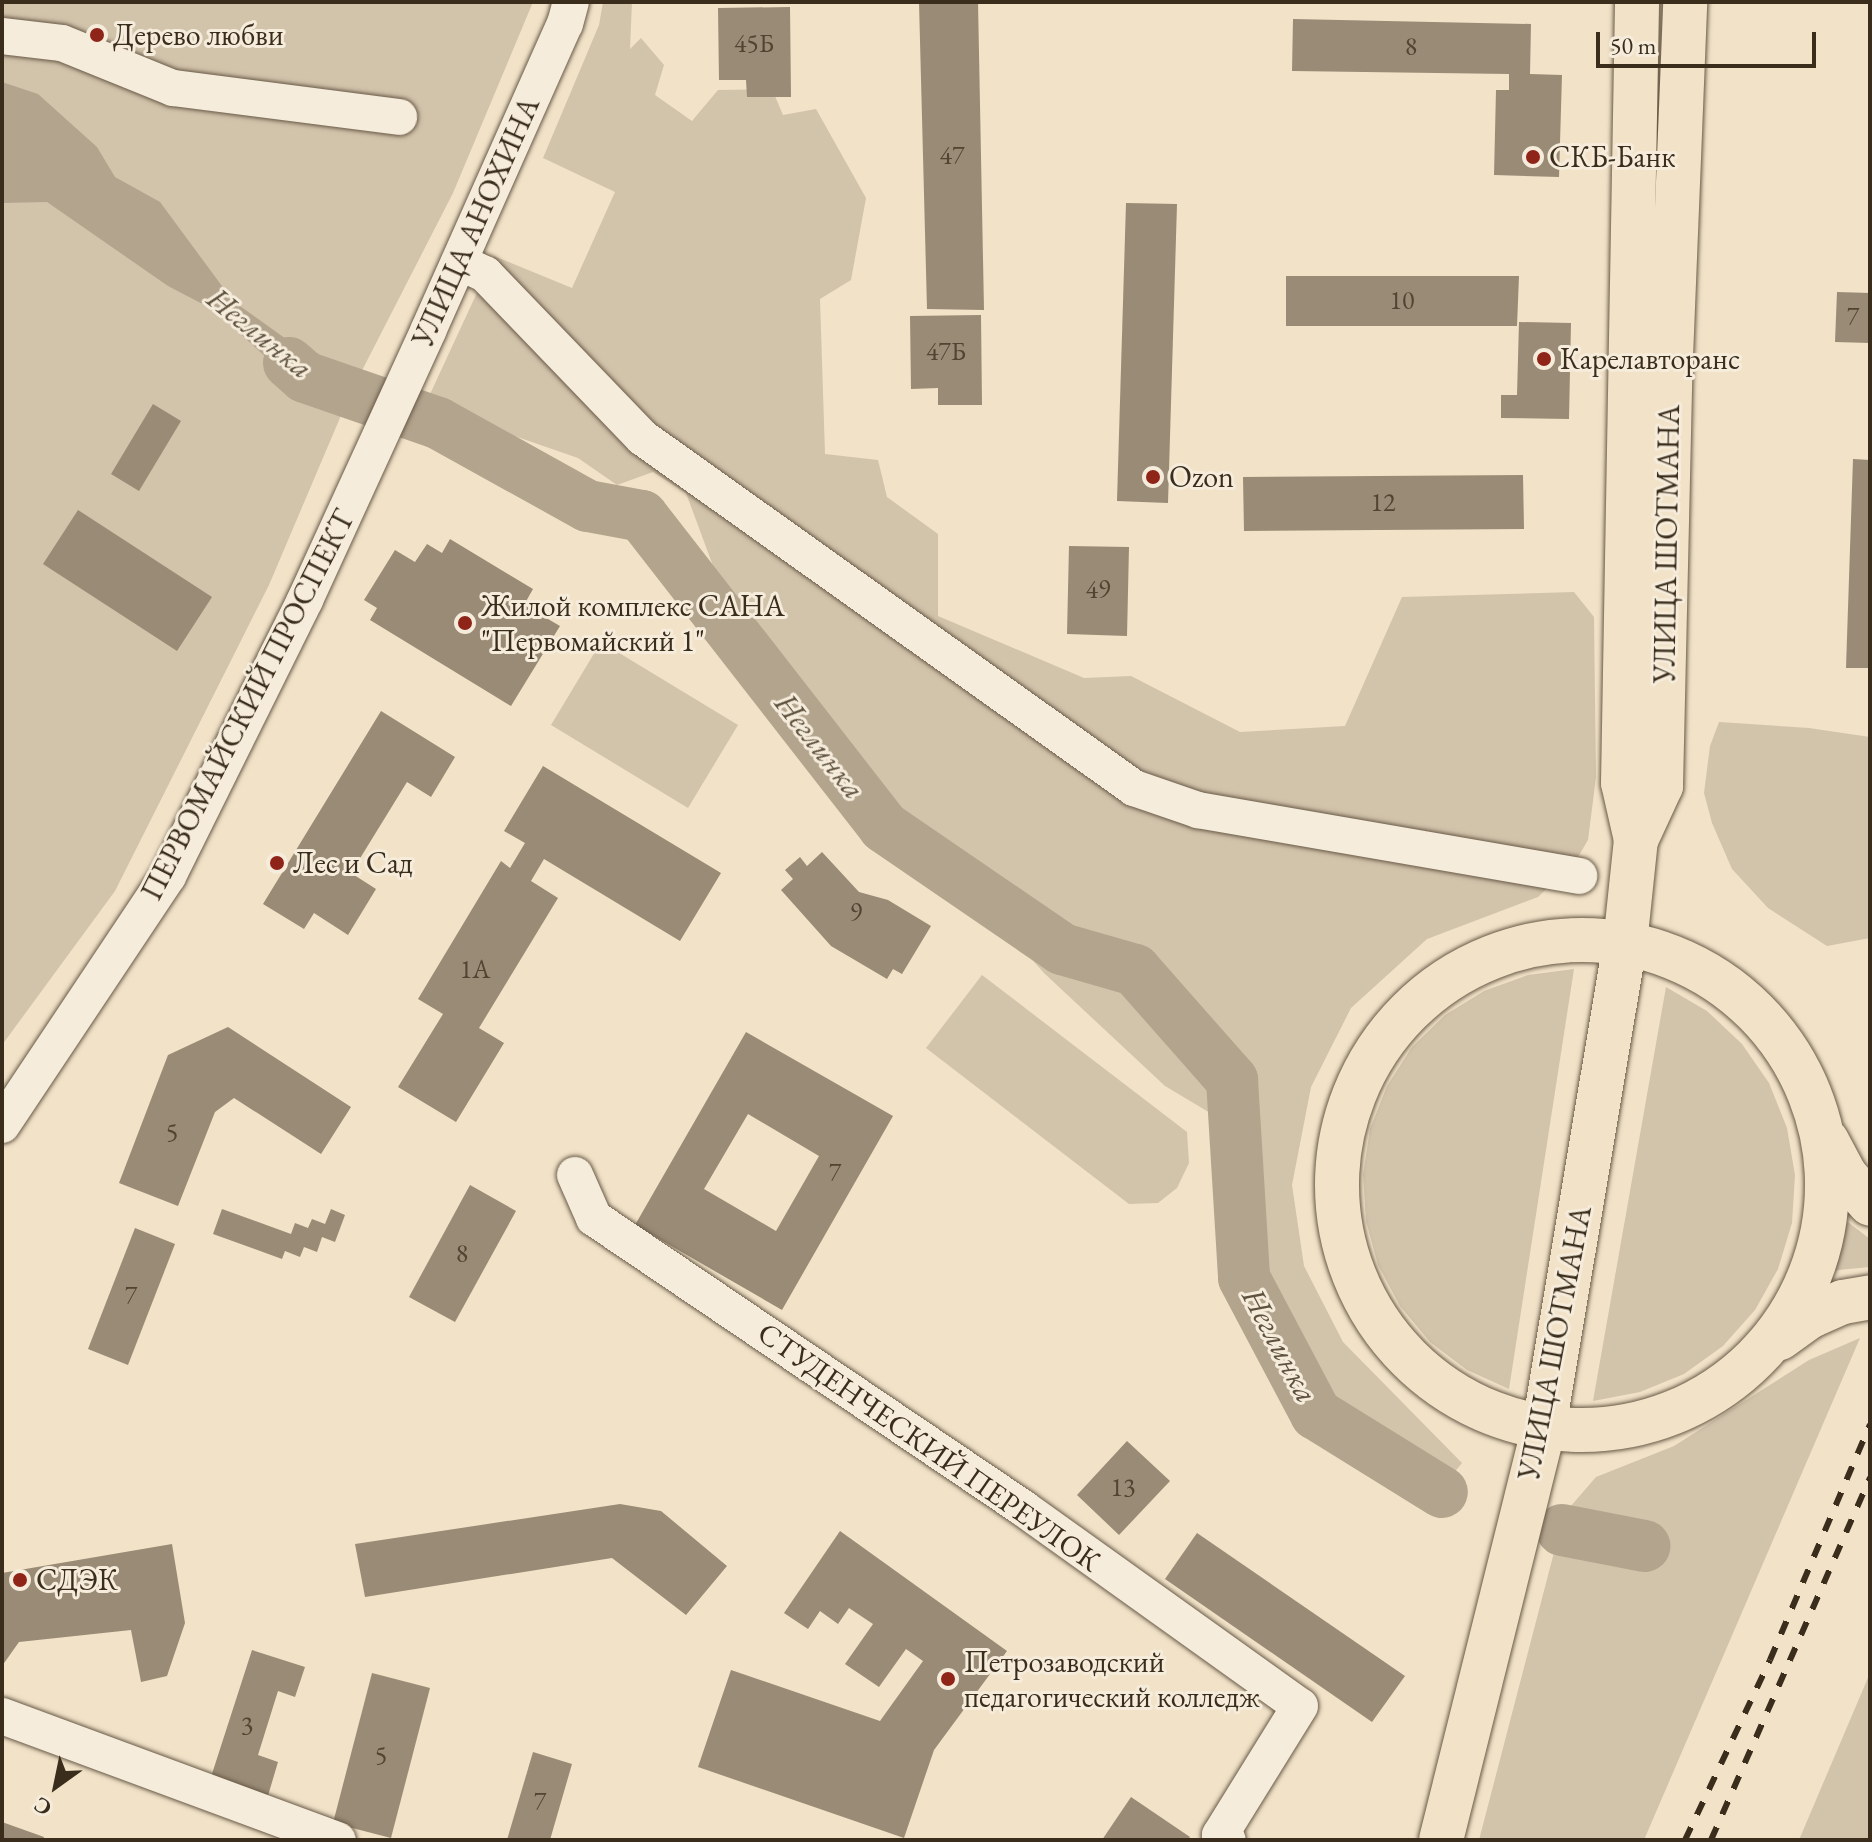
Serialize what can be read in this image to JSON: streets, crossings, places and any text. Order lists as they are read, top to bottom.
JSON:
{
  "streets": {
    "main road": ["УЛИЦА ШОТМАНА"],
    "street": ["УЛИЦА АНОХИНА", "ПЕРВОМАЙСКИЙ ПРОСПЕКТ", "СТУДЕНЧЕСКИЙ ПЕРЕУЛОК"]
  },
  "crossings": [
    ["УЛИЦА АНОХИНА", "ПЕРВОМАЙСКИЙ ПРОСПЕКТ"]
  ],
  "water": ["Неглинка"],
  "places": [
    "Дерево любви",
    "СКБ-Банк",
    "Карелавторанс",
    "Ozon",
    "Жилой комплекс САНА \"Первомайский 1\"",
    "Лес и Сад",
    "СДЭК",
    "Петрозаводский педагогический колледж"
  ],
  "house_numbers": [
    "45Б",
    "8",
    "47",
    "10",
    "7",
    "47Б",
    "12",
    "49",
    "9",
    "1А",
    "5",
    "7",
    "8",
    "7",
    "13",
    "3",
    "5",
    "7"
  ],
  "scale_bar": "50 m",
  "north": "bottom left"
}
